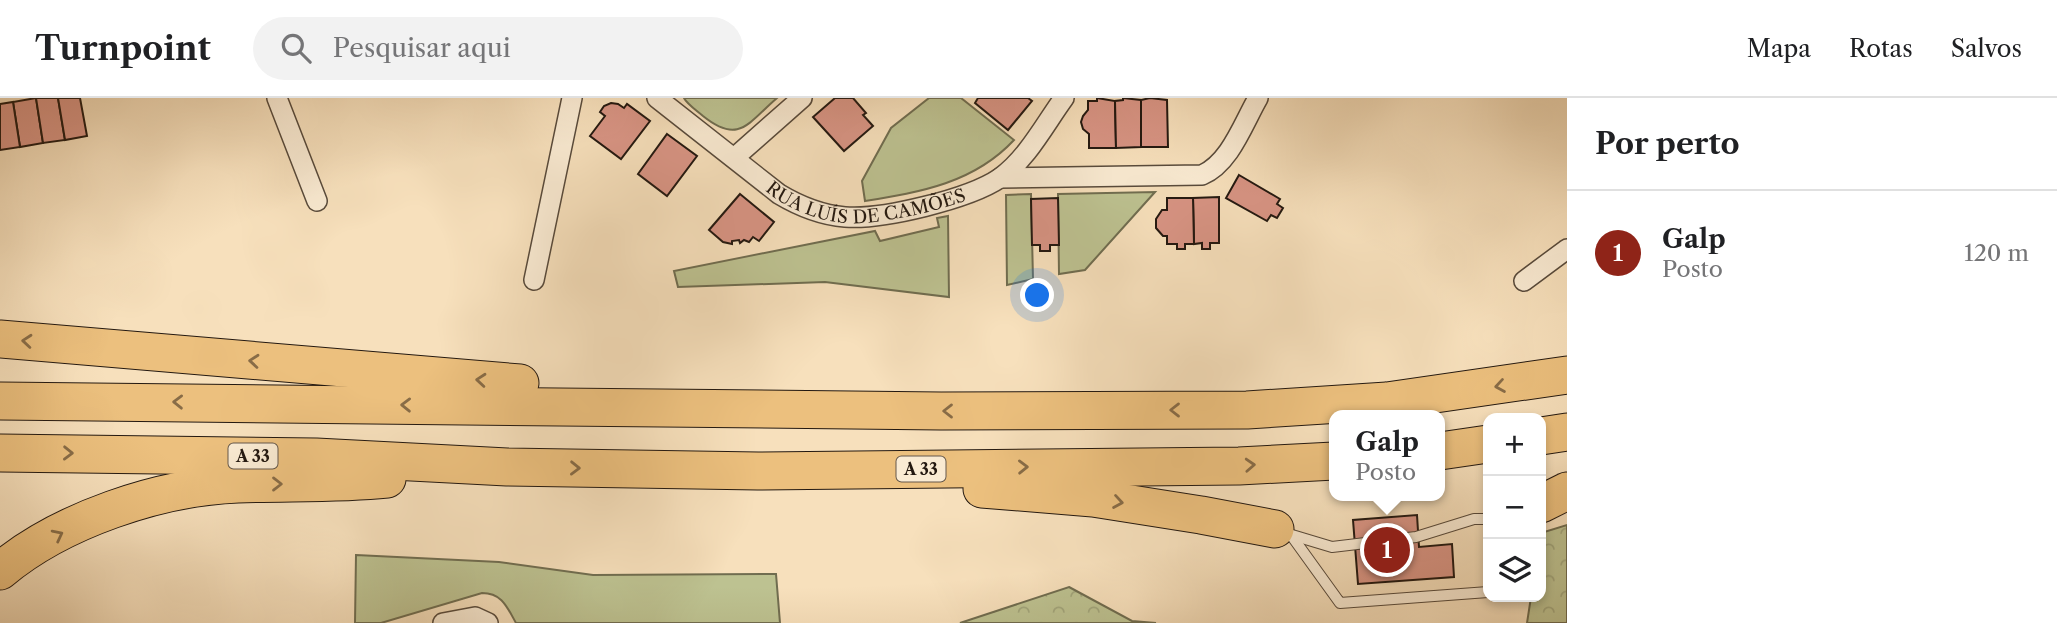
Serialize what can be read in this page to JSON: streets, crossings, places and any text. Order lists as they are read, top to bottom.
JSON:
{
  "streets": {
    "highway": ["A 33"],
    "street": ["RUA LUÍS DE CAMÕES"]
  },
  "page": {
    "header": "Turnpoint",
    "search": "Pesquisar aqui",
    "nav": ["Mapa", "Rotas", "Salvos"],
    "heading": "Por perto",
    "list": [
      {
        "mark": "1",
        "name": "Galp",
        "note": "Posto",
        "value": "120 m"
      }
    ],
    "popup": ["Galp", "Posto"],
    "map_buttons": ["+", "−"],
    "pins": "1"
  }
}
